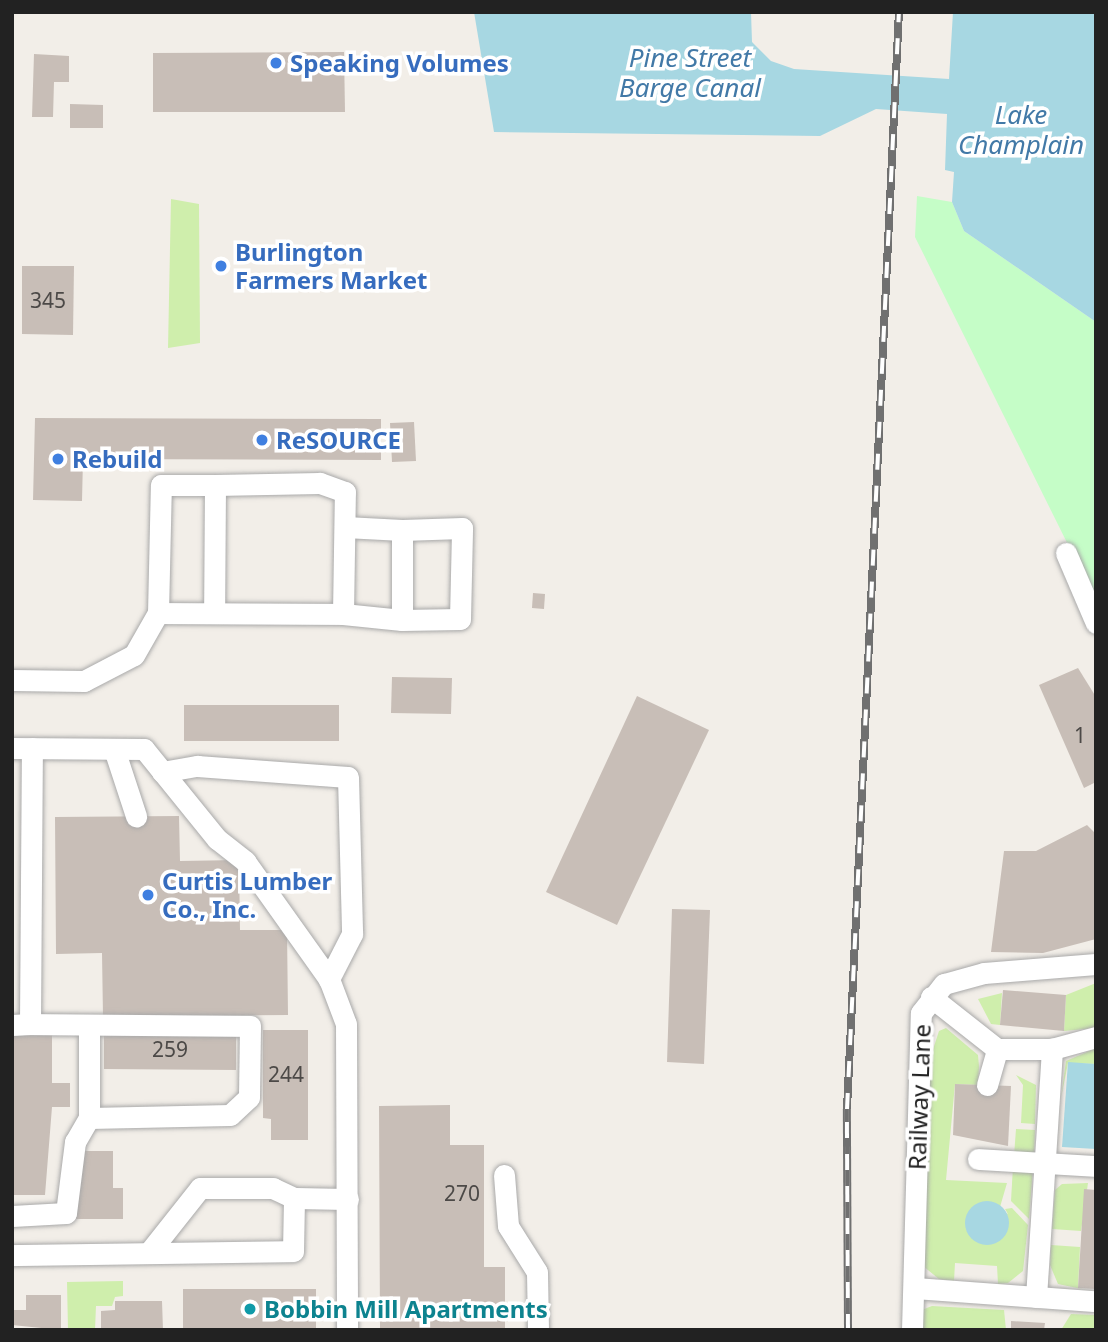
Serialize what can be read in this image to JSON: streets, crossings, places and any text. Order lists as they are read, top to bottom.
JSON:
{
  "streets": {
    "street": ["Railway Lane"]
  },
  "water": ["Pine Street Barge Canal", "Lake Champlain"],
  "places": [
    "Speaking Volumes",
    "Burlington Farmers Market",
    "ReSOURCE",
    "Rebuild",
    "Curtis Lumber Co., Inc.",
    "Bobbin Mill Apartments"
  ],
  "house_numbers": [
    "345",
    "1",
    "259",
    "244",
    "270"
  ]
}
